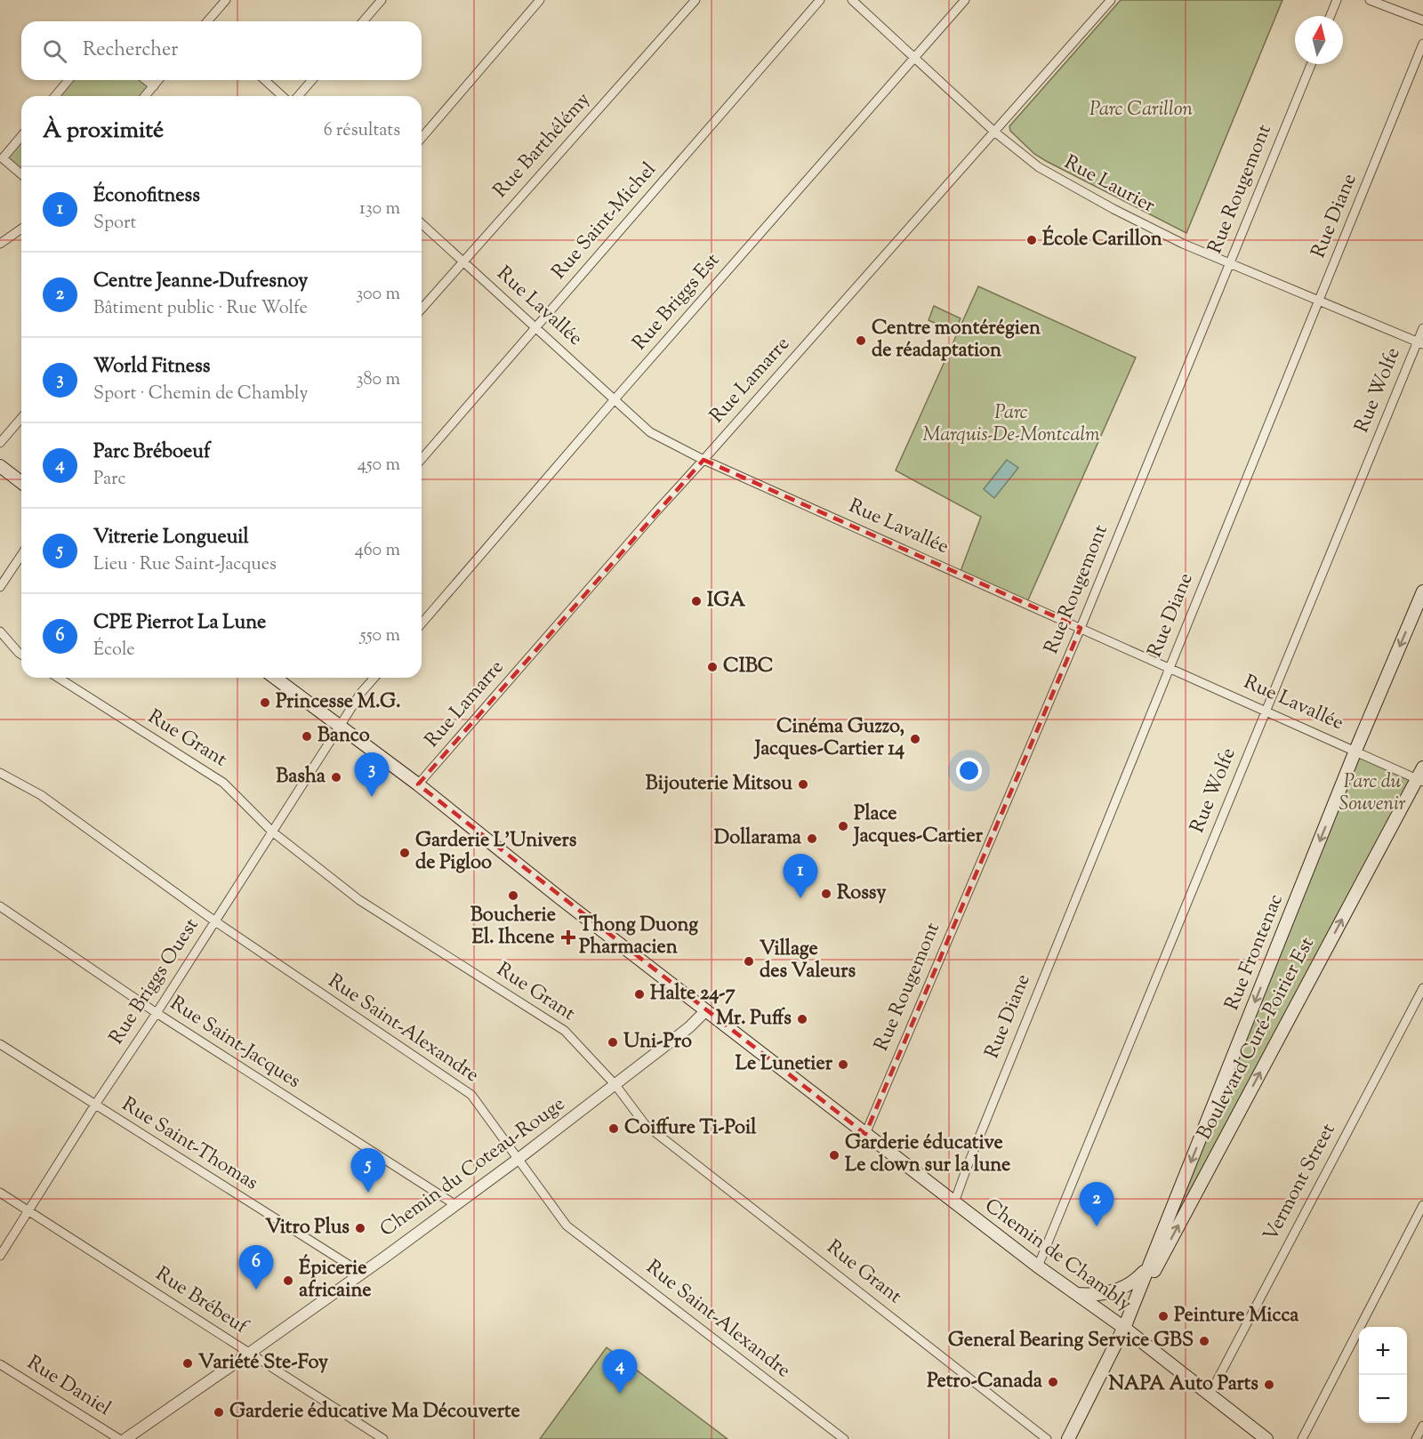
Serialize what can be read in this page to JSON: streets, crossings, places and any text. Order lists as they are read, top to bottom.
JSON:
{
  "streets": {
    "main road": ["Rue Frontenac", "Boulevard Curé-Poirier Est", "Chemin de Chambly"],
    "street": [
      "Rue Barthélémy",
      "Rue Laurier",
      "Rue Rougemont",
      "Rue Diane",
      "Rue Saint-Michel",
      "Rue Briggs Est",
      "Rue Lavallée",
      "Rue Lamarre",
      "Rue Wolfe",
      "Rue Grant",
      "Rue Briggs Ouest",
      "Rue Saint-Alexandre",
      "Rue Saint-Jacques",
      "Rue Saint-Thomas",
      "Chemin du Coteau-Rouge",
      "Vermont Street",
      "Rue Brébeuf",
      "Rue Daniel"
    ]
  },
  "crossings": [
    ["Rue Barthélémy", "Rue Lavallée"],
    ["Rue Laurier", "Rue Rougemont"],
    ["Rue Laurier", "Rue Diane"],
    ["Rue Laurier", "Rue Briggs Est"],
    ["Rue Laurier", "Rue Lamarre"],
    ["Rue Laurier", "Rue Wolfe"],
    ["Rue Rougemont", "Rue Lavallée"],
    ["Rue Rougemont", "Chemin de Chambly"],
    ["Rue Diane", "Rue Lavallée"],
    ["Rue Diane", "Chemin de Chambly"],
    ["Rue Saint-Michel", "Rue Lavallée"],
    ["Rue Briggs Est", "Rue Lavallée"],
    ["Rue Lavallée", "Rue Lamarre"],
    ["Rue Lavallée", "Rue Wolfe"],
    ["Rue Lavallée", "Rue Frontenac"],
    ["Rue Lavallée", "Boulevard Curé-Poirier Est"],
    ["Rue Lamarre", "Chemin de Chambly"],
    ["Rue Wolfe", "Chemin de Chambly"],
    ["Rue Grant", "Rue Briggs Ouest"],
    ["Rue Grant", "Chemin du Coteau-Rouge"],
    ["Rue Frontenac", "Boulevard Curé-Poirier Est"],
    ["Rue Frontenac", "Chemin de Chambly"],
    ["Rue Briggs Ouest", "Rue Saint-Alexandre"],
    ["Rue Briggs Ouest", "Rue Saint-Jacques"],
    ["Rue Briggs Ouest", "Rue Saint-Thomas"],
    ["Rue Briggs Ouest", "Chemin de Chambly"],
    ["Rue Briggs Ouest", "Rue Brébeuf"],
    ["Rue Saint-Alexandre", "Chemin du Coteau-Rouge"],
    ["Boulevard Curé-Poirier Est", "Chemin de Chambly"],
    ["Rue Saint-Jacques", "Chemin du Coteau-Rouge"],
    ["Rue Saint-Thomas", "Chemin du Coteau-Rouge"],
    ["Chemin du Coteau-Rouge", "Chemin de Chambly"],
    ["Chemin du Coteau-Rouge", "Rue Brébeuf"],
    ["Vermont Street", "Chemin de Chambly"]
  ],
  "one_way": ["Rue Frontenac", "Boulevard Curé-Poirier Est"],
  "parks": ["Parc Carillon", "Parc Marquis-De-Montcalm", "Parc du Souvenir"],
  "places": {
    "other": [
      "École Carillon",
      "Centre montérégien de réadaptation",
      "IGA",
      "CIBC",
      "Princesse M.G.",
      "Banco",
      "Cinéma Guzzo, Jacques-Cartier 14",
      "Basha",
      "Bijouterie Mitsou",
      "Place Jacques-Cartier",
      "Dollarama",
      "Garderie L'Univers de Pigloo",
      "Rossy",
      "Boucherie El. Ihcene",
      "Village des Valeurs",
      "Halte 24-7",
      "Mr. Puffs",
      "Uni-Pro",
      "Le Lunetier",
      "Coiffure Ti-Poil",
      "Garderie éducative Le clown sur la lune",
      "Vitro Plus",
      "Épicerie africaine",
      "Peinture Micca",
      "General Bearing Service GBS",
      "Variété Ste-Foy",
      "Petro-Canada",
      "NAPA Auto Parts",
      "Garderie éducative Ma Découverte"
    ],
    "health": ["Thong Duong Pharmacien"]
  },
  "north": "top",
  "page": {
    "search": "Rechercher",
    "heading": ["À proximité", "6 résultats"],
    "list": [
      {
        "mark": "1",
        "name": "Éconofitness",
        "note": "Sport",
        "value": "130 m"
      },
      {
        "mark": "2",
        "name": "Centre Jeanne-Dufresnoy",
        "note": "Bâtiment public · Rue Wolfe",
        "value": "300 m"
      },
      {
        "mark": "3",
        "name": "World Fitness",
        "note": "Sport · Chemin de Chambly",
        "value": "380 m"
      },
      {
        "mark": "4",
        "name": "Parc Bréboeuf",
        "note": "Parc",
        "value": "450 m"
      },
      {
        "mark": "5",
        "name": "Vitrerie Longueuil",
        "note": "Lieu · Rue Saint-Jacques",
        "value": "460 m"
      },
      {
        "mark": "6",
        "name": "CPE Pierrot La Lune",
        "note": "École",
        "value": "550 m"
      }
    ],
    "pins": [
      "3",
      "1",
      "5",
      "2",
      "6",
      "4"
    ],
    "map_buttons": ["+", "−"]
  }
}
